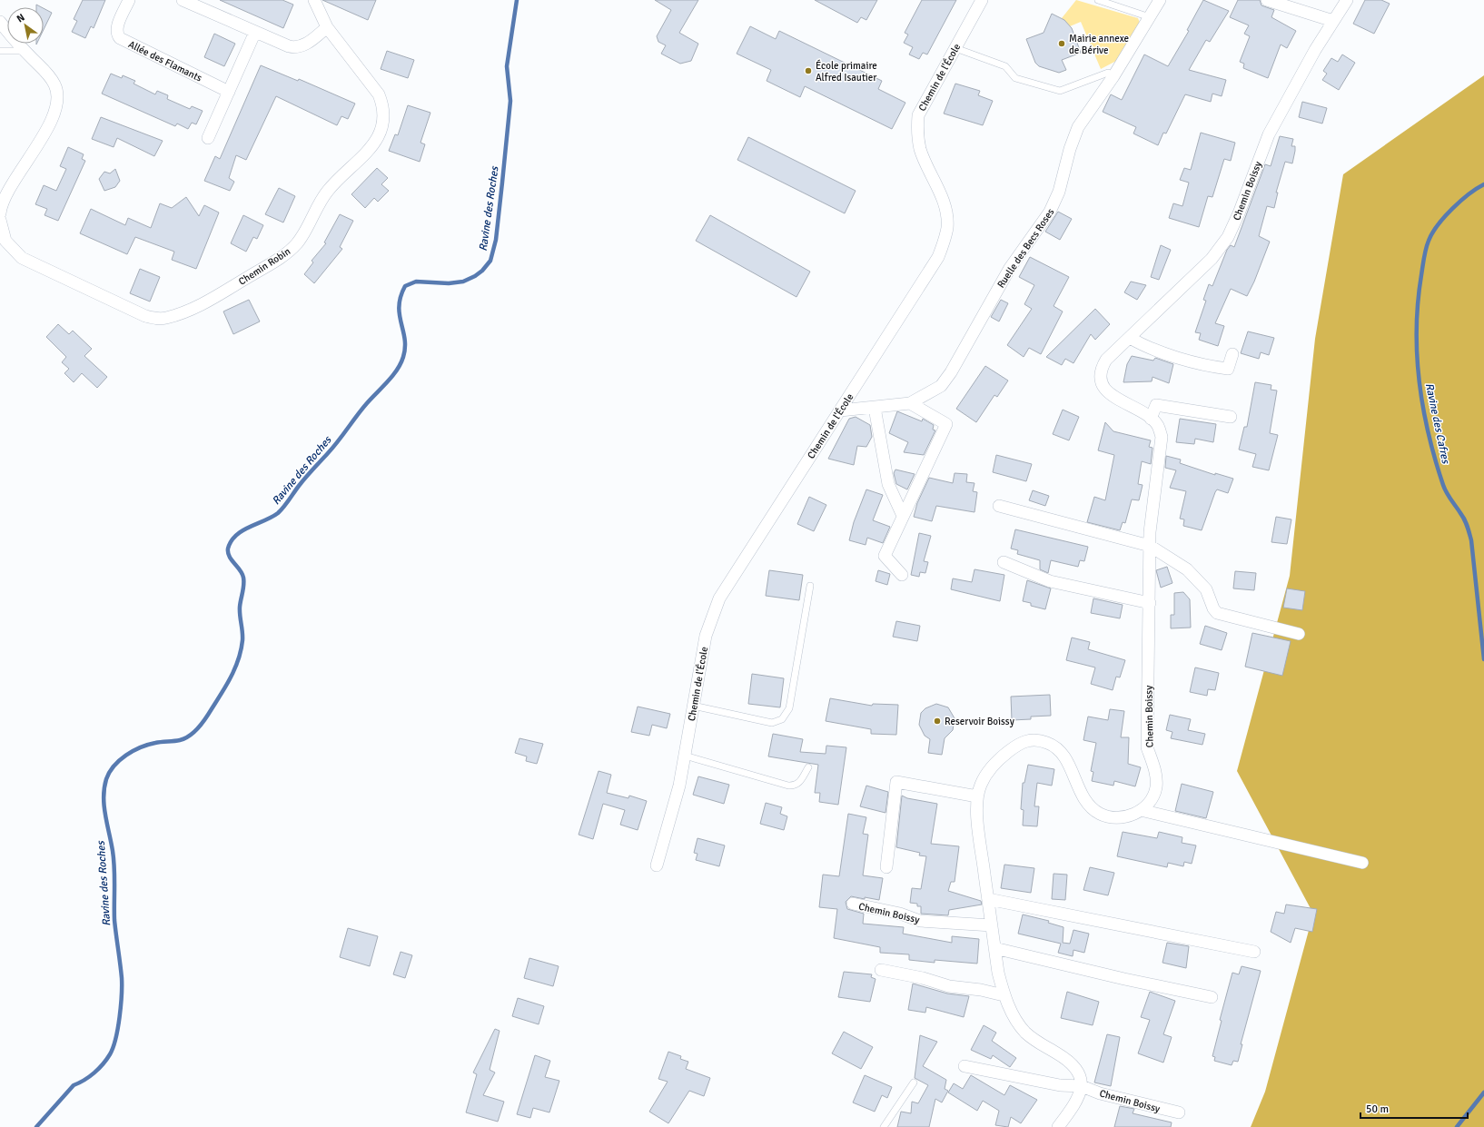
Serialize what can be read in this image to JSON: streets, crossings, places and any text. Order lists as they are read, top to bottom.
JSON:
{
  "streets": {
    "street": [
      "Allée des Flamants",
      "Chemin de l'École",
      "Chemin Boissy",
      "Ruelle des Becs Roses",
      "Chemin Robin"
    ]
  },
  "crossings": [
    ["Chemin de l'École", "Ruelle des Becs Roses"]
  ],
  "water": ["Ravine des Roches", "Ravine des Cafres"],
  "places": ["Mairie annexe de Bérive", "École primaire Alfred Isautier", "Reservoir Boissy"],
  "scale_bar": "50 m",
  "north": "top left"
}
